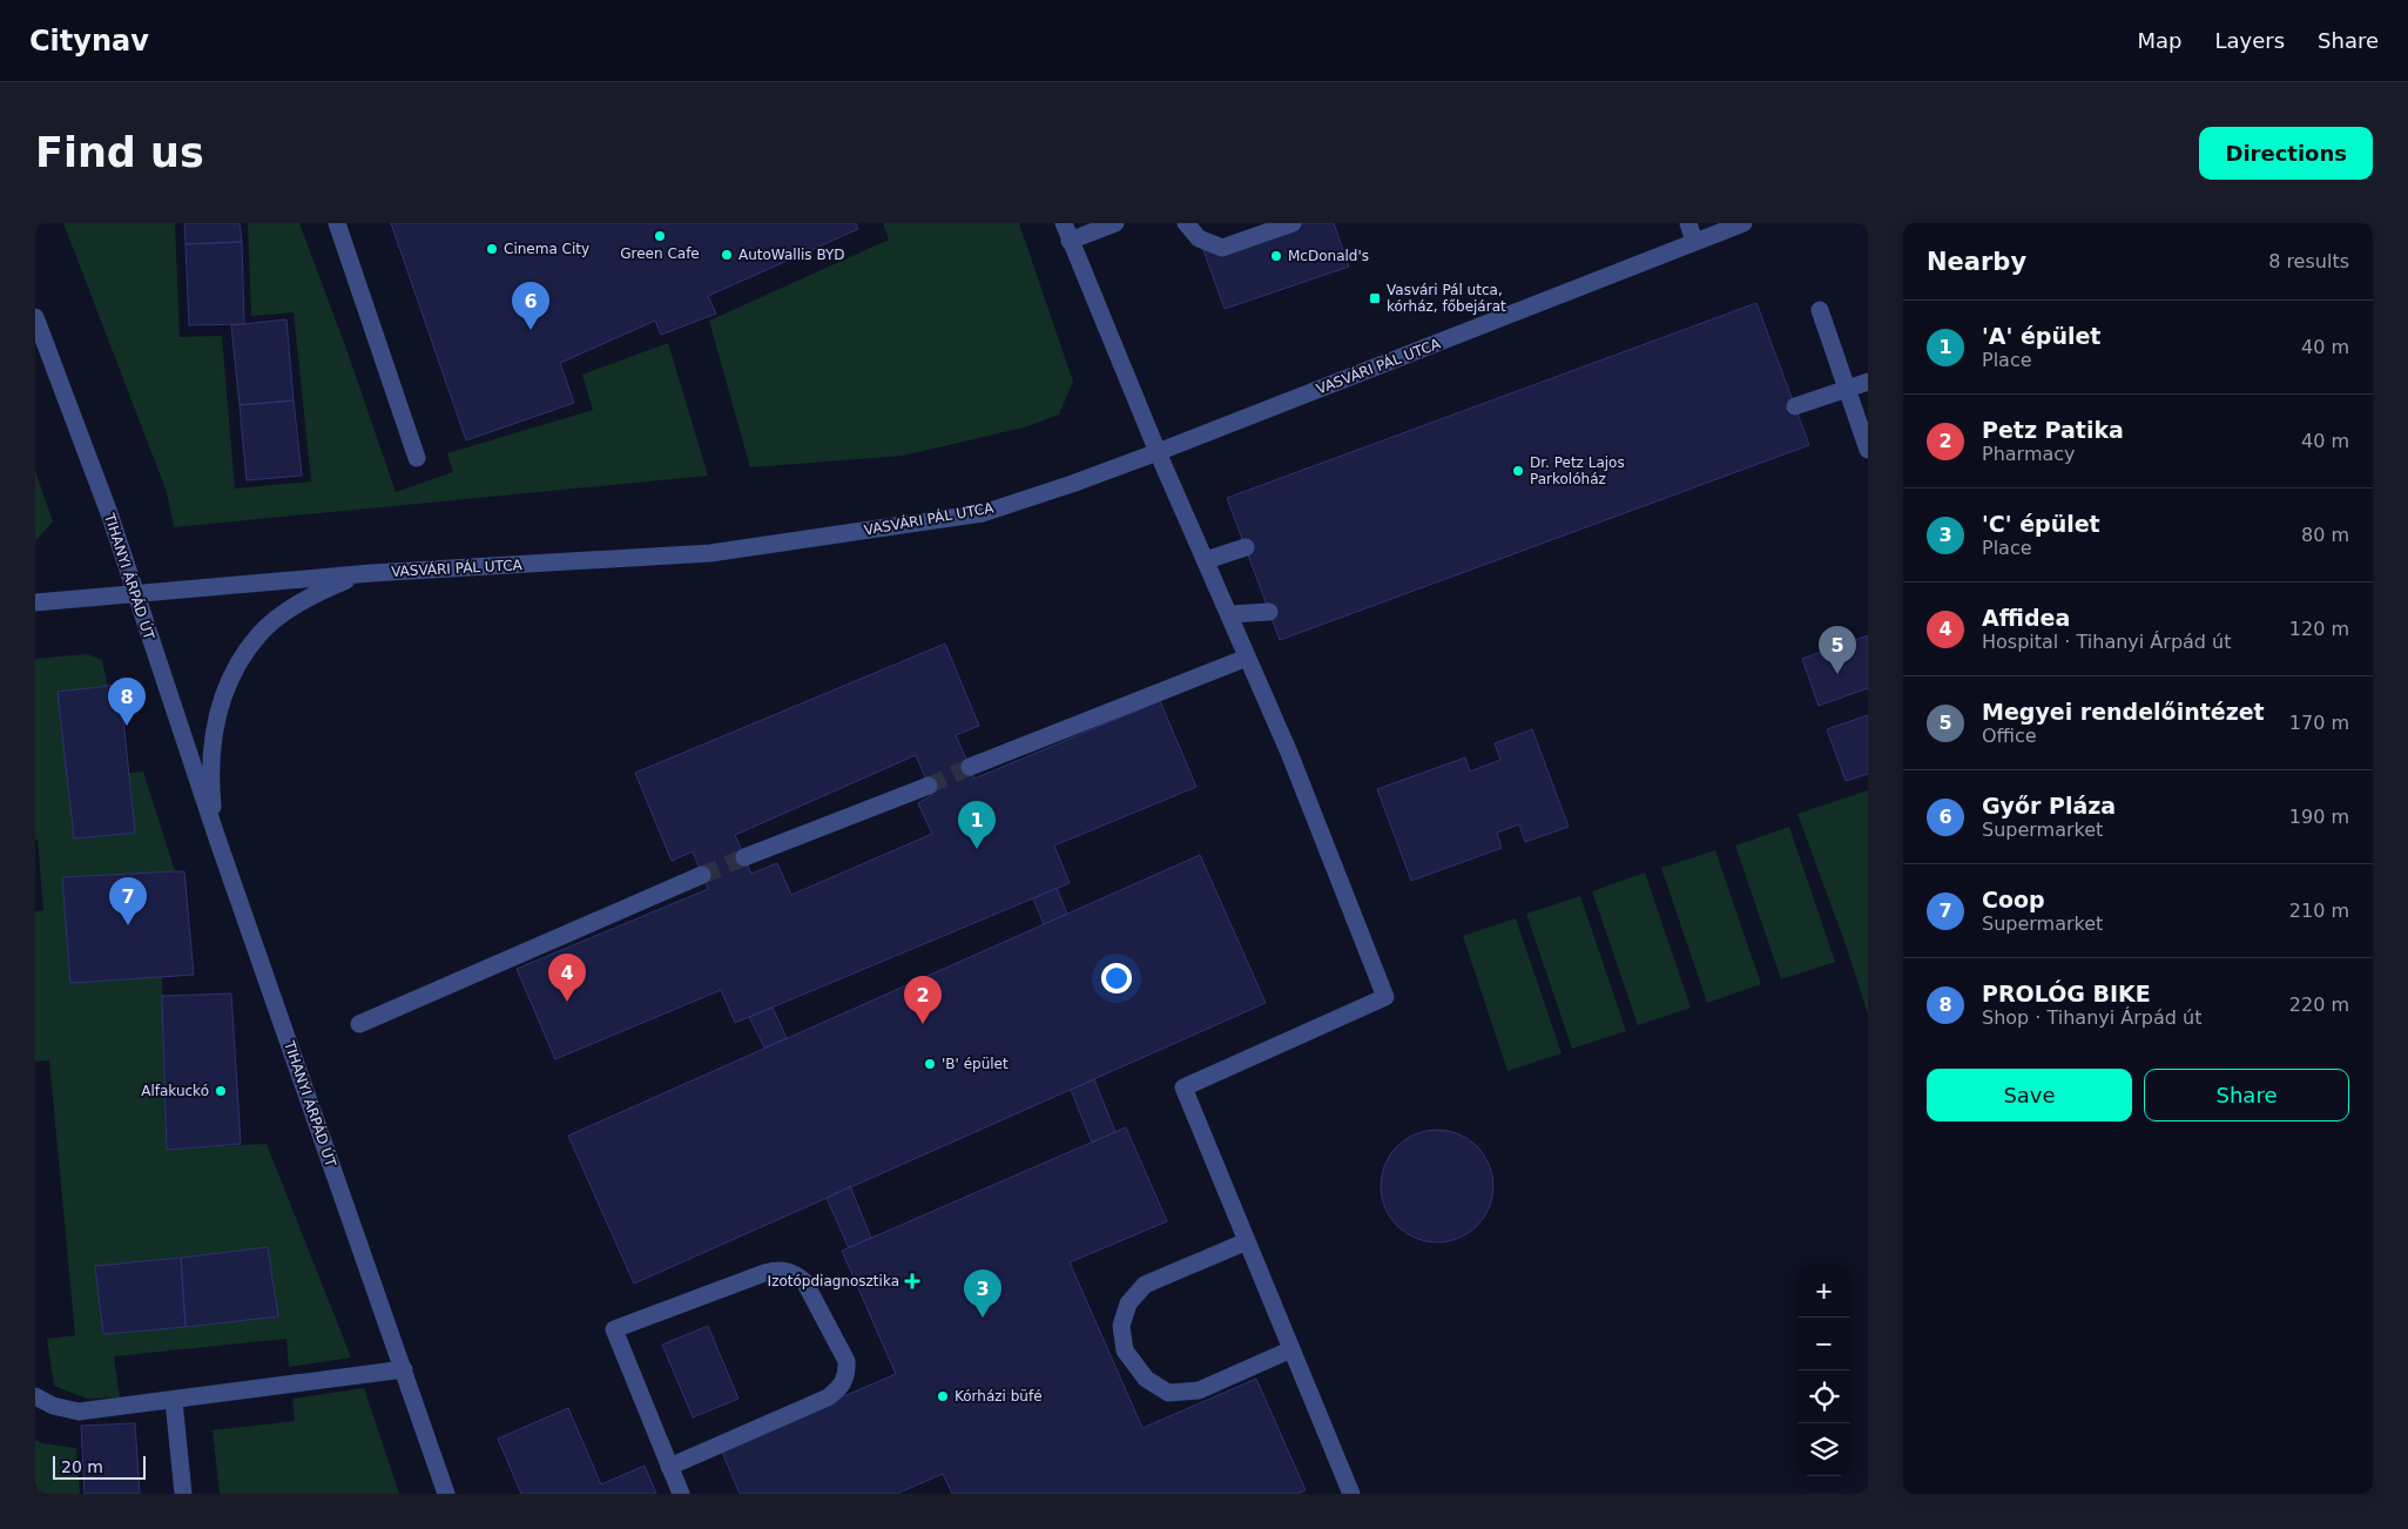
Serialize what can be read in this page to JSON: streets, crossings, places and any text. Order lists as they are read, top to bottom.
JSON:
{
  "streets": {
    "street": ["VASVÁRI PÁL UTCA", "TIHANYI ÁRPÁD ÚT"]
  },
  "crossings": [
    ["VASVÁRI PÁL UTCA", "TIHANYI ÁRPÁD ÚT"]
  ],
  "places": {
    "other": [
      "Green Cafe",
      "Cinema City",
      "AutoWallis BYD",
      "McDonald's",
      "Dr. Petz Lajos Parkolóház",
      "'B' épület",
      "Alfakuckó",
      "Kórházi büfé"
    ],
    "transit": ["Vasvári Pál utca, kórház, főbejárat"],
    "health": ["Izotópdiagnosztika"]
  },
  "scale_bar": "20 m",
  "page": {
    "header": "Citynav",
    "nav": ["Map", "Layers", "Share"],
    "buttons": [
      "Directions",
      ["Save", "Share"]
    ],
    "title": "Find us",
    "heading": ["Nearby", "8 results"],
    "pins": [
      "6",
      "5",
      "8",
      "1",
      "7",
      "4",
      "2",
      "3"
    ],
    "list": [
      {
        "mark": "1",
        "name": "'A' épület",
        "note": "Place",
        "value": "40 m"
      },
      {
        "mark": "2",
        "name": "Petz Patika",
        "note": "Pharmacy",
        "value": "40 m"
      },
      {
        "mark": "3",
        "name": "'C' épület",
        "note": "Place",
        "value": "80 m"
      },
      {
        "mark": "4",
        "name": "Affidea",
        "note": "Hospital · Tihanyi Árpád út",
        "value": "120 m"
      },
      {
        "mark": "5",
        "name": "Megyei rendelőintézet",
        "note": "Office",
        "value": "170 m"
      },
      {
        "mark": "6",
        "name": "Győr Pláza",
        "note": "Supermarket",
        "value": "190 m"
      },
      {
        "mark": "7",
        "name": "Coop",
        "note": "Supermarket",
        "value": "210 m"
      },
      {
        "mark": "8",
        "name": "PROLÓG BIKE",
        "note": "Shop · Tihanyi Árpád út",
        "value": "220 m"
      }
    ],
    "map_buttons": ["+", "−"],
    "scale": "20 m"
  }
}
